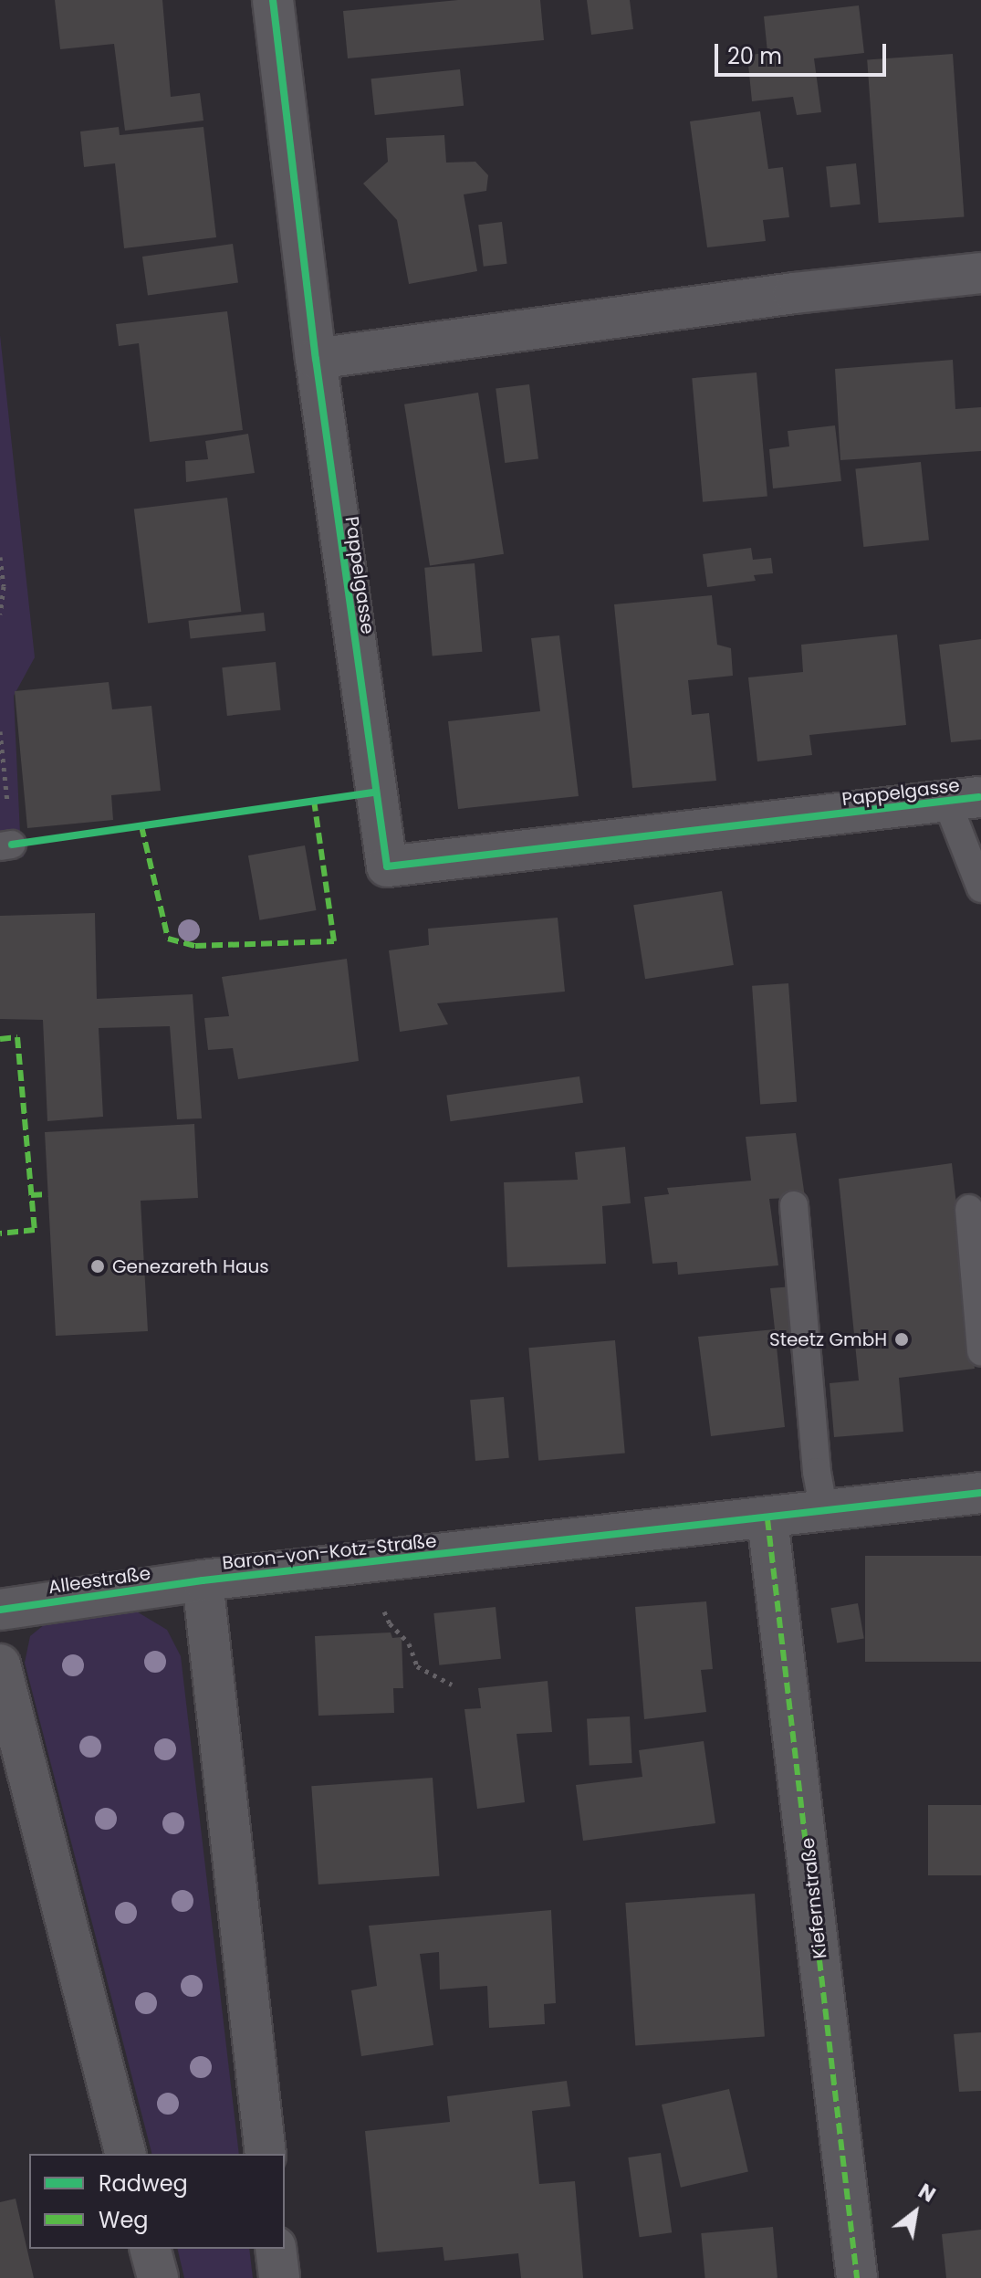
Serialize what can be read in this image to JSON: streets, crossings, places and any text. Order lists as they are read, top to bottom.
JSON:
{
  "streets": {
    "street": [
      "Pappelgasse",
      "Baron-von-Kotz-Straße",
      "Alleestraße",
      "Kiefernstraße"
    ]
  },
  "crossings": [
    ["Baron-von-Kotz-Straße", "Alleestraße"],
    ["Baron-von-Kotz-Straße", "Kiefernstraße"]
  ],
  "places": ["Genezareth Haus", "Steetz GmbH"],
  "legend": ["Radweg", "Weg"],
  "scale_bar": "20 m",
  "north": "top right"
}
